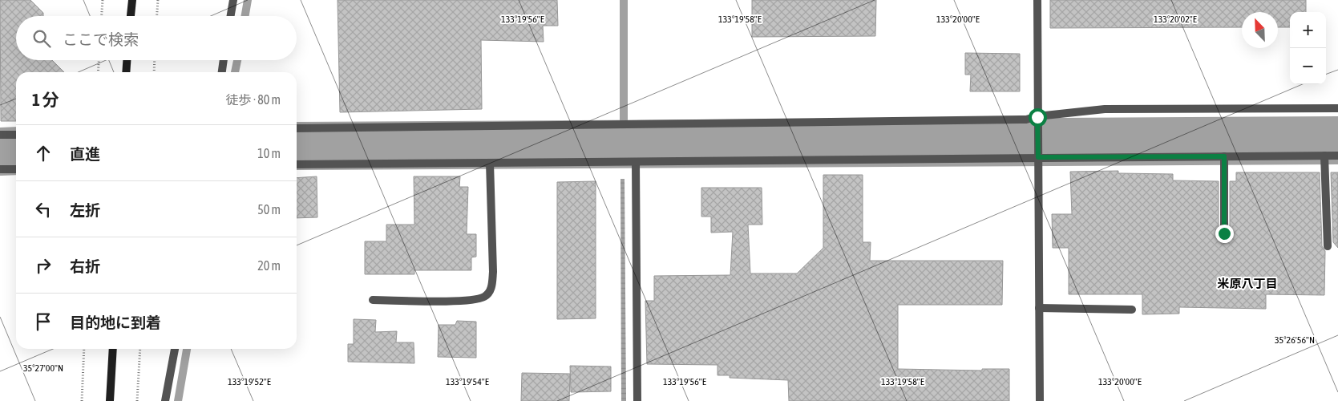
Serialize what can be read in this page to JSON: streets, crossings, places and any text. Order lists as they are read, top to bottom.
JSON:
{
  "districts": ["米原八丁目"],
  "north": "top left",
  "page": {
    "map_buttons": ["+", "−"],
    "search": "ここで検索",
    "heading": ["1 分", "徒歩 · 80 m"],
    "list": [
      ["直進", "10 m"],
      ["左折", "50 m"],
      ["右折", "20 m"],
      "目的地に到着"
    ]
  },
  "coordinates": [
    "133°19'56\"E",
    "133°19'58\"E",
    "133°20'00\"E",
    "133°20'02\"E",
    "35°26'56\"N",
    "35°27'00\"N",
    "133°19'52\"E",
    "133°19'54\"E"
  ]
}
